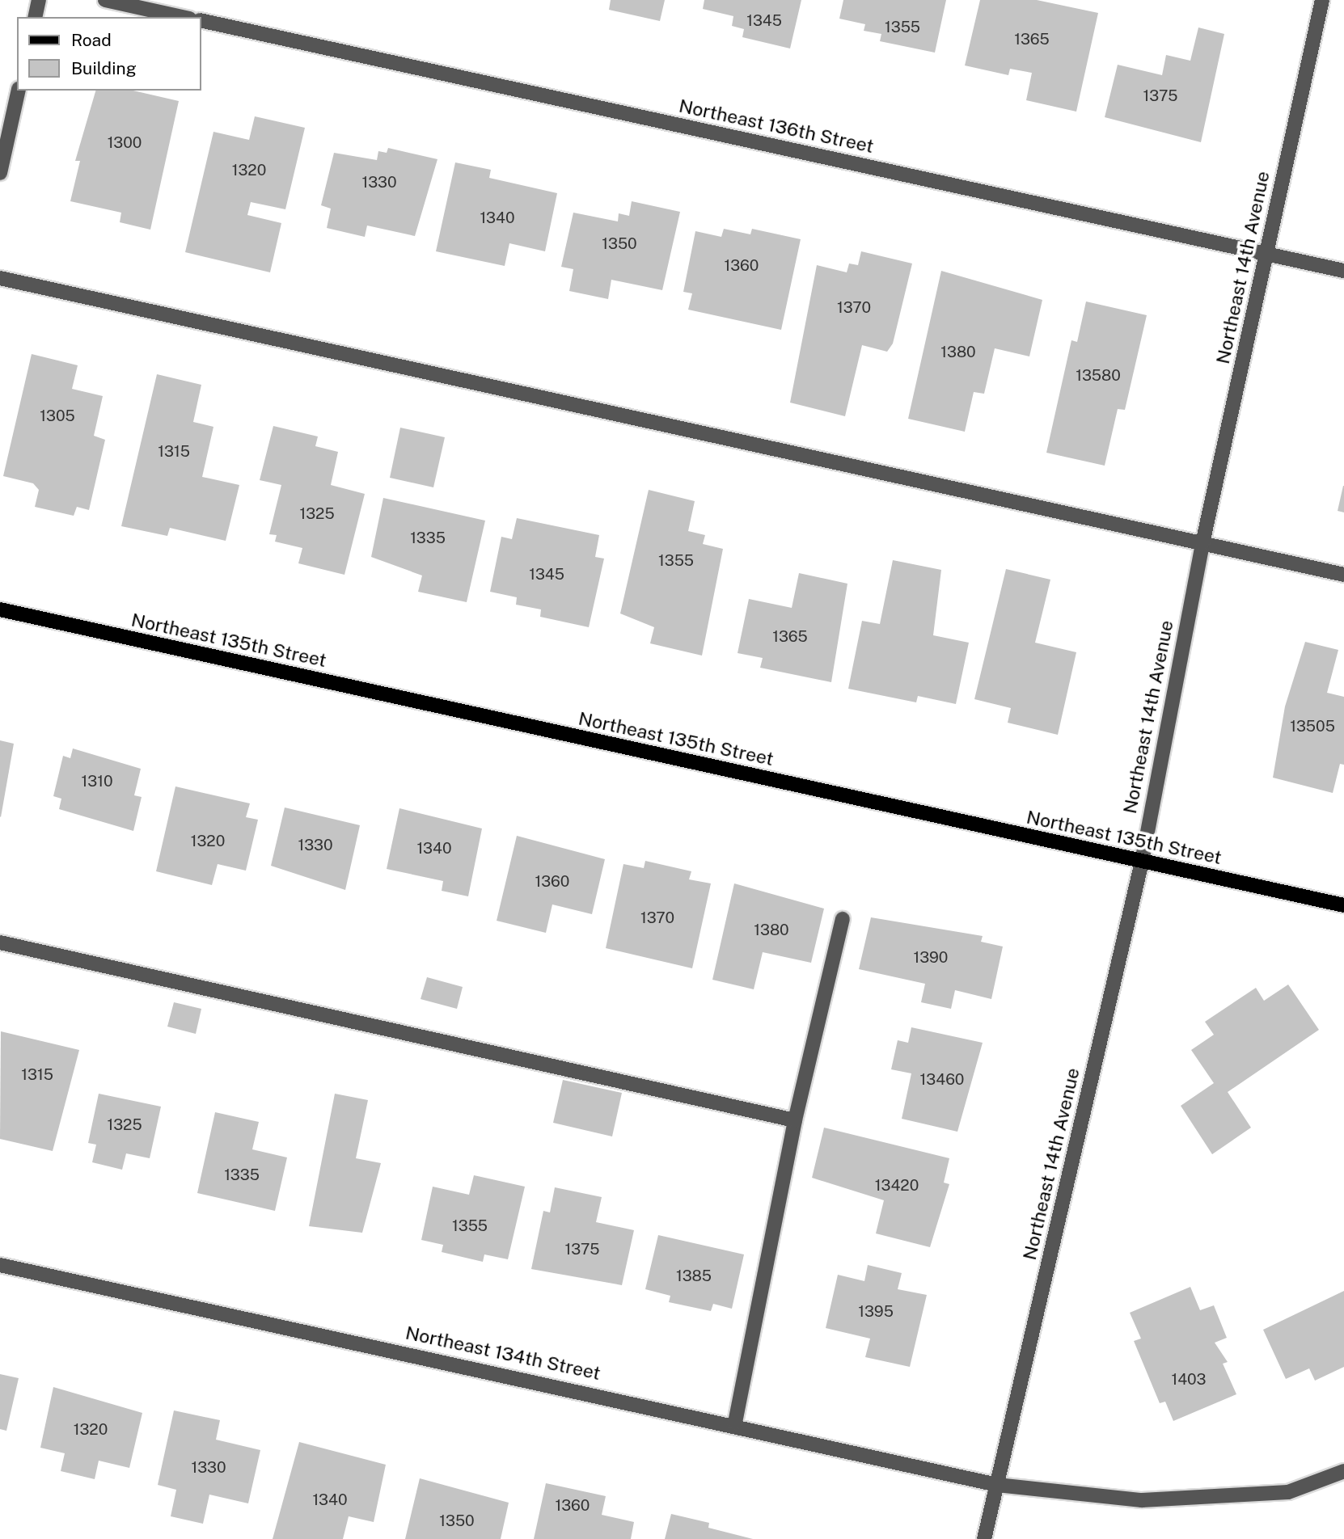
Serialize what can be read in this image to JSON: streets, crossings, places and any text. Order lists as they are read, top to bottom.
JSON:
{
  "streets": {
    "main road": ["Northeast 135th Street"],
    "street": ["Northeast 136th Street", "Northeast 14th Avenue", "Northeast 134th Street"]
  },
  "crossings": [
    ["Northeast 136th Street", "Northeast 14th Avenue"],
    ["Northeast 14th Avenue", "Northeast 135th Street"],
    ["Northeast 14th Avenue", "Northeast 134th Street"]
  ],
  "house_numbers": [
    "1345",
    "1355",
    "1365",
    "1375",
    "1300",
    "1320",
    "1330",
    "1340",
    "1350",
    "1360",
    "1370",
    "1380",
    "13580",
    "1305",
    "1315",
    "1325",
    "1335",
    "1355",
    "1345",
    "1365",
    "13505",
    "1310",
    "1320",
    "1330",
    "1340",
    "1360",
    "1370",
    "1380",
    "1390",
    "1315",
    "13460",
    "1325",
    "1335",
    "13420",
    "1355",
    "1375",
    "1385",
    "1395",
    "1403",
    "1320",
    "1330",
    "1340",
    "1360",
    "1350"
  ],
  "legend": ["Road", "Building"]
}
